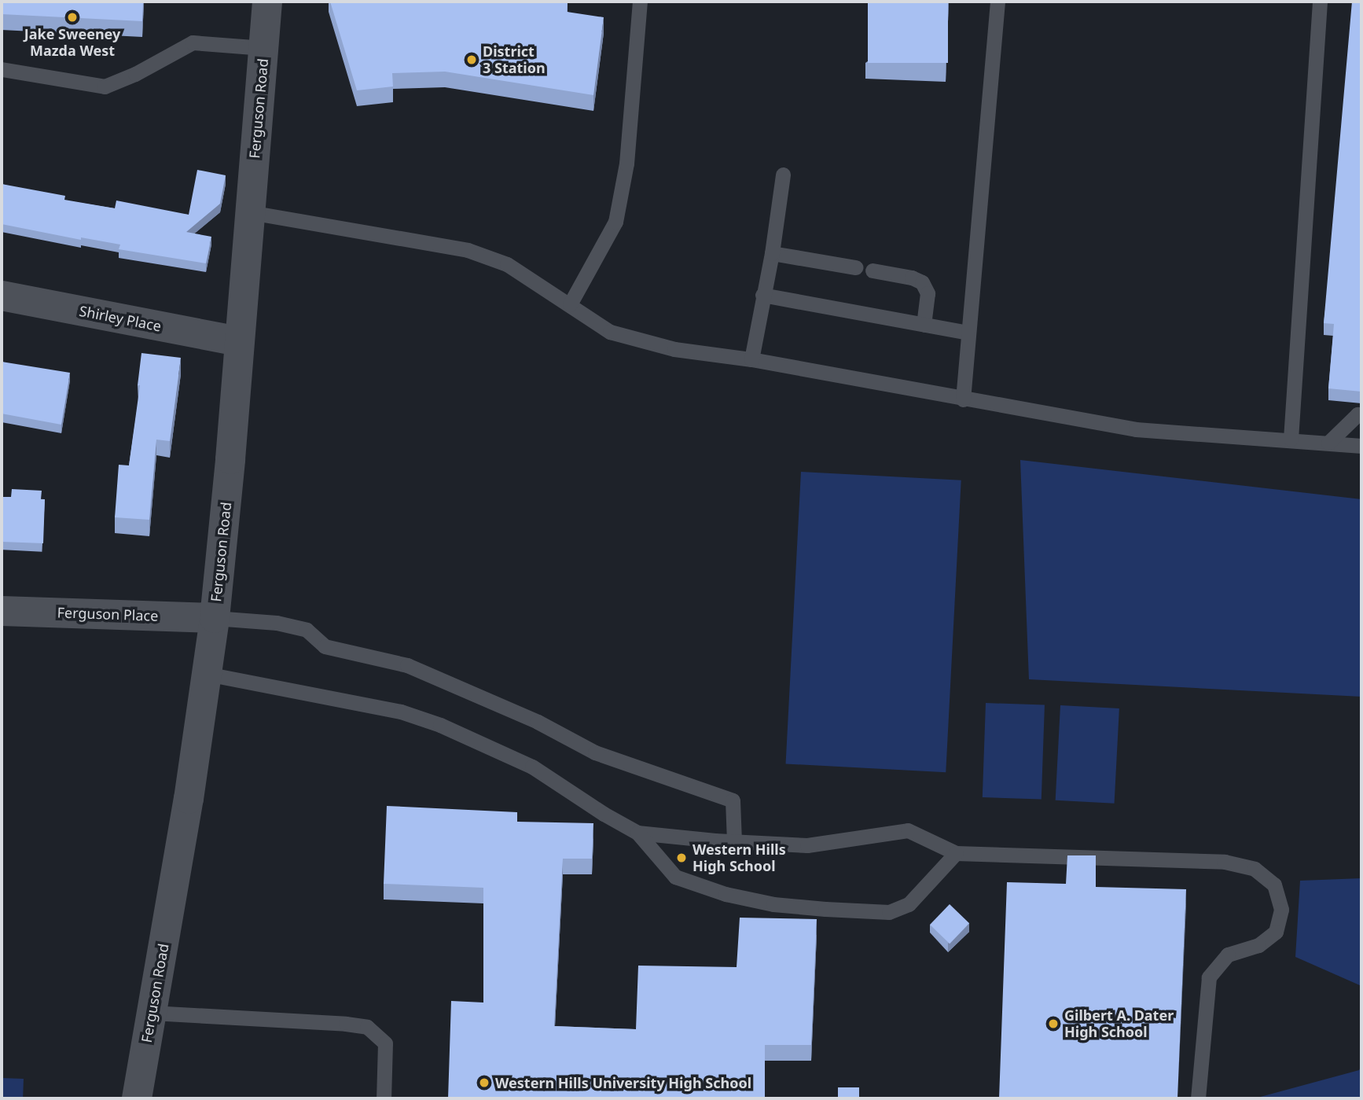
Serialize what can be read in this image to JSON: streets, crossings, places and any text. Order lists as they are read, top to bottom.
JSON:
{
  "streets": {
    "street": ["Ferguson Road", "Shirley Place", "Ferguson Place"]
  },
  "crossings": [
    ["Ferguson Road", "Shirley Place"],
    ["Ferguson Road", "Ferguson Place"]
  ],
  "places": [
    "Jake Sweeney Mazda West",
    "District 3 Station",
    "Western Hills High School",
    "Gilbert A. Dater High School",
    "Western Hills University High School"
  ]
}
